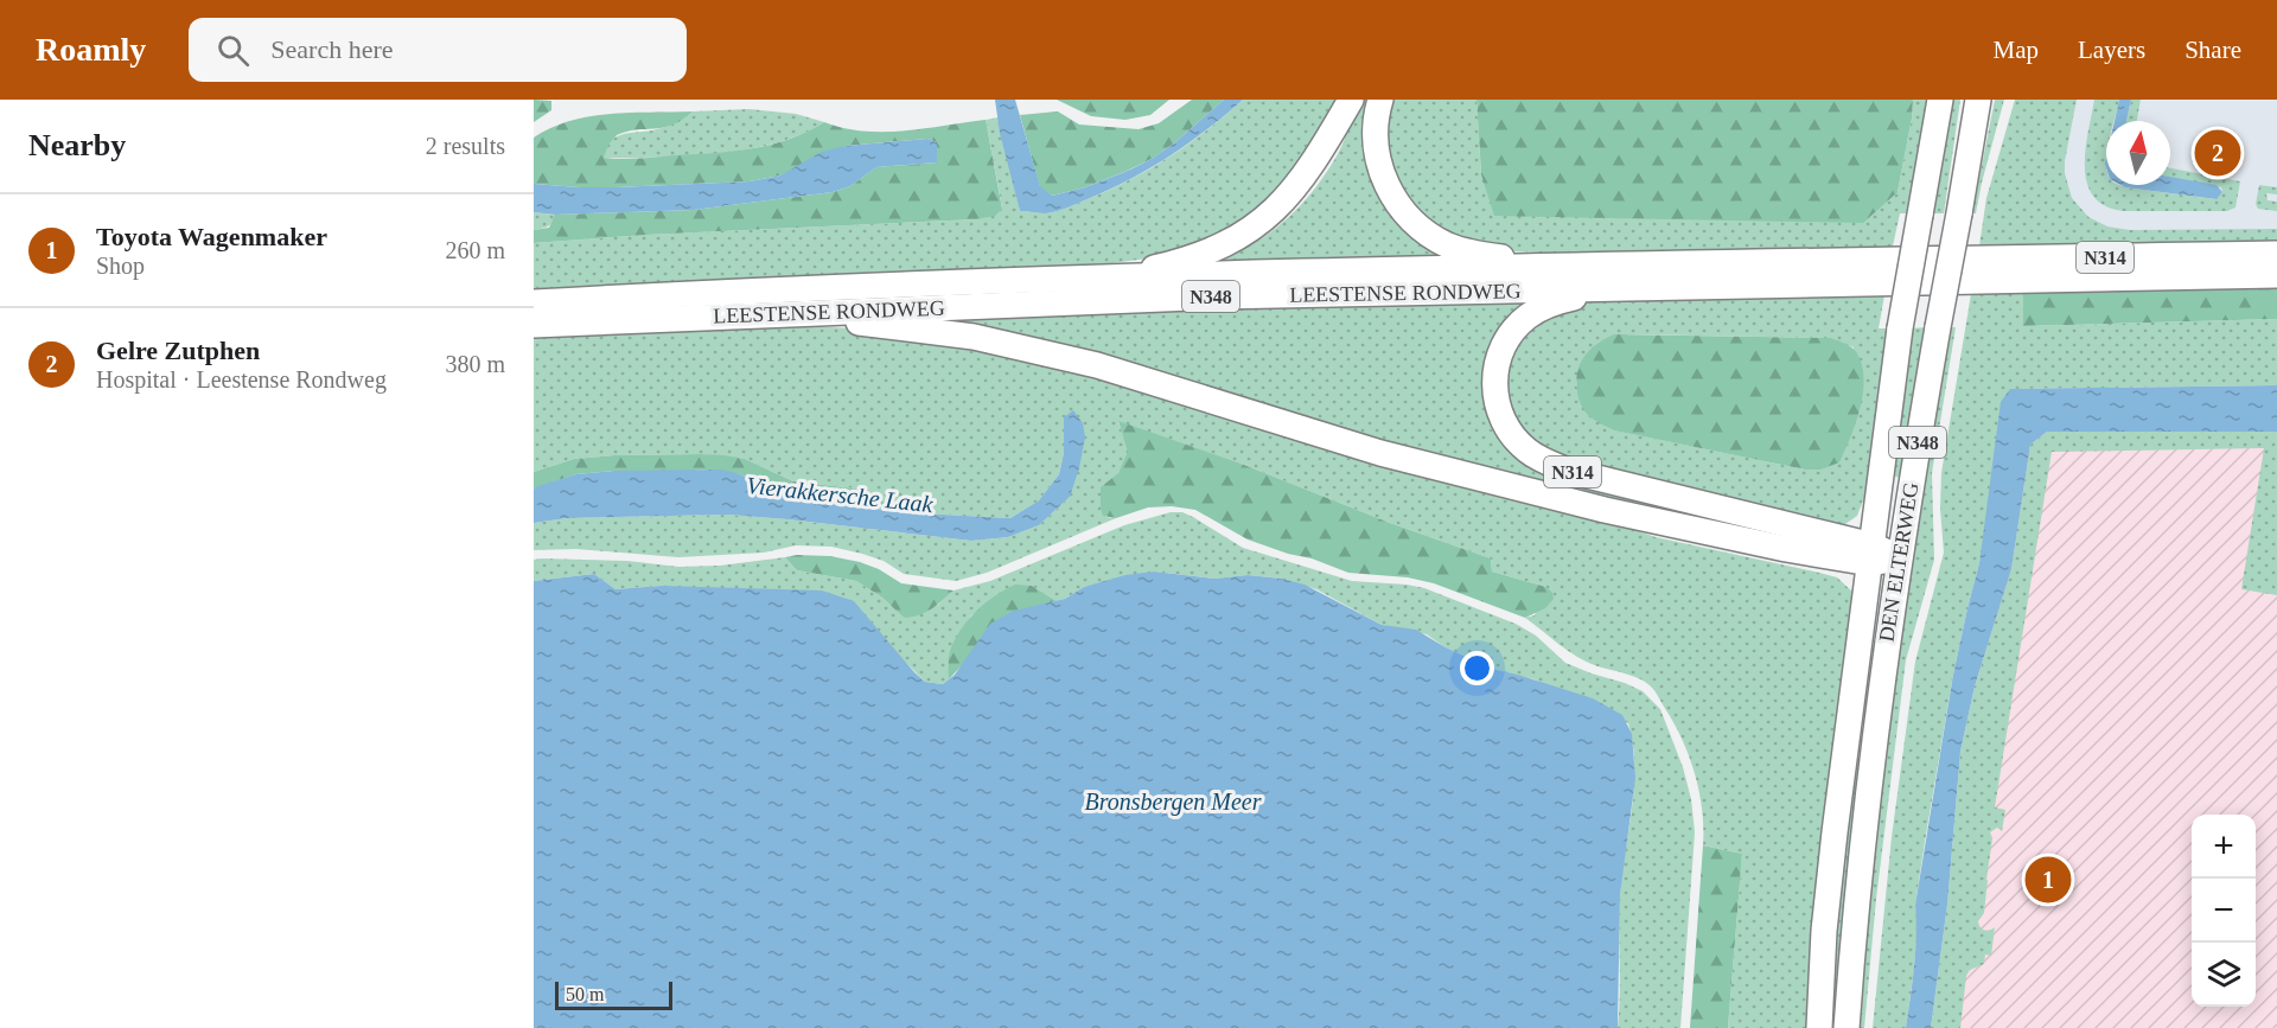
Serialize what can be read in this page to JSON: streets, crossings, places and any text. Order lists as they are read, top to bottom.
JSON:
{
  "streets": {
    "main road": [
      "N314",
      "LEESTENSE RONDWEG",
      "N348",
      "DEN ELTERWEG"
    ]
  },
  "crossings": [
    ["N314", "LEESTENSE RONDWEG"],
    ["N314", "N348"],
    ["N314", "DEN ELTERWEG"],
    ["LEESTENSE RONDWEG", "N348"],
    ["N348", "DEN ELTERWEG"]
  ],
  "water": ["Vierakkersche Laak", "Bronsbergen Meer"],
  "scale_bar": "50 m",
  "north": "top",
  "page": {
    "header": "Roamly",
    "search": "Search here",
    "nav": ["Map", "Layers", "Share"],
    "heading": ["Nearby", "2 results"],
    "pins": ["2", "1"],
    "list": [
      {
        "mark": "1",
        "name": "Toyota Wagenmaker",
        "note": "Shop",
        "value": "260 m"
      },
      {
        "mark": "2",
        "name": "Gelre Zutphen",
        "note": "Hospital · Leestense Rondweg",
        "value": "380 m"
      }
    ],
    "map_buttons": ["+", "−"],
    "scale": "50 m"
  }
}
